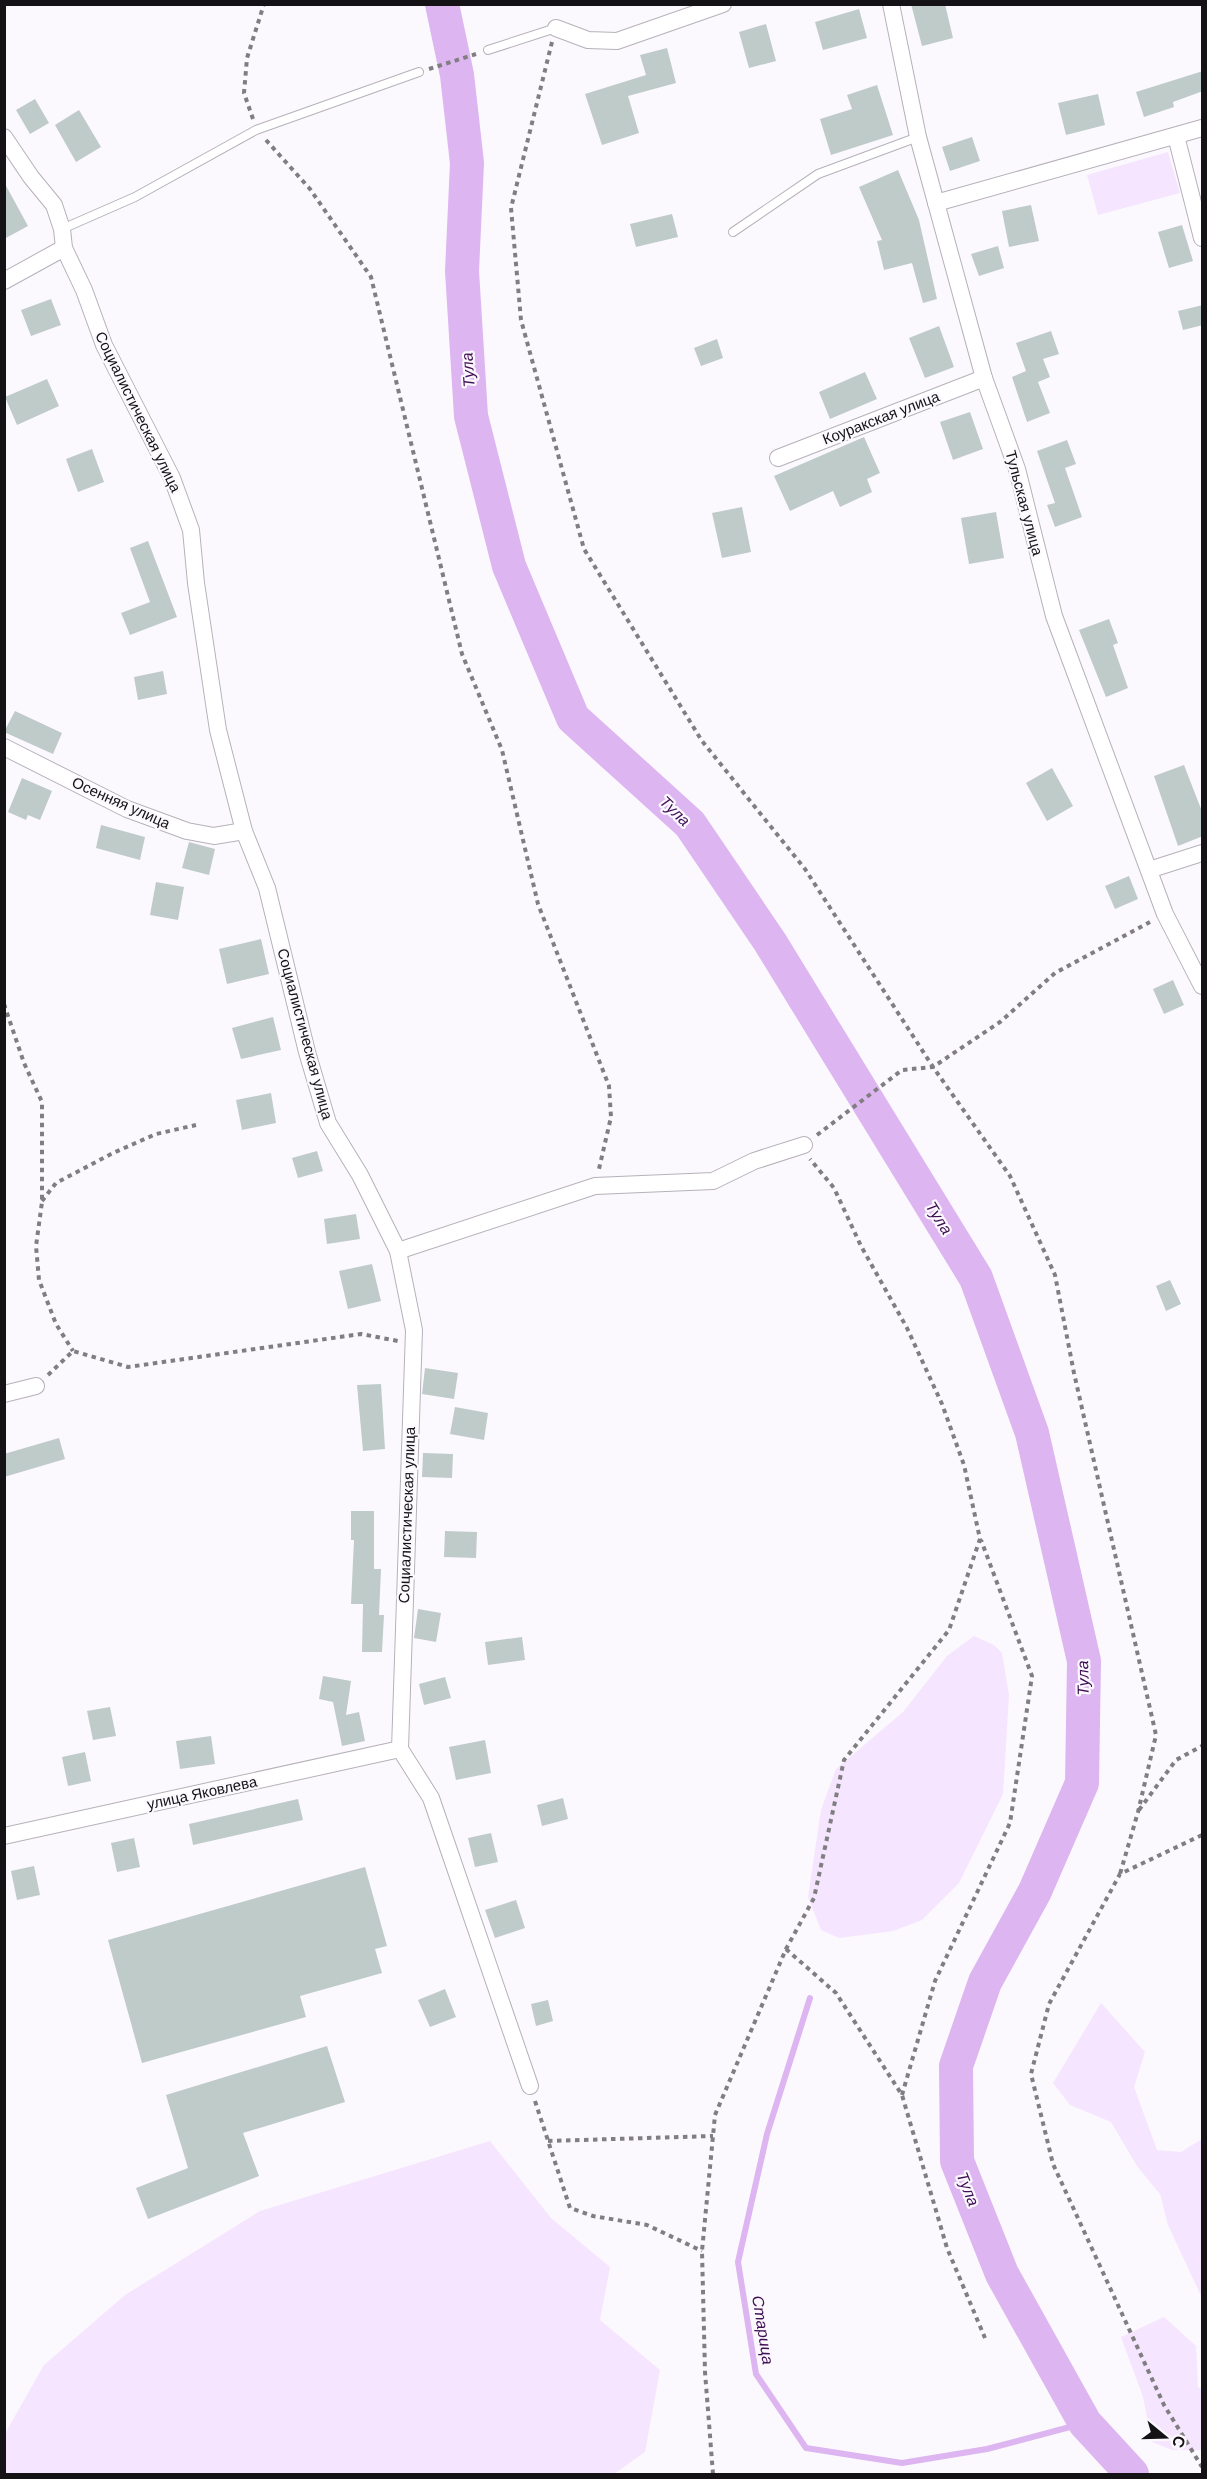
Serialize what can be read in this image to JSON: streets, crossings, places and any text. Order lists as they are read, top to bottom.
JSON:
{
  "streets": {
    "street": [
      "Социалистическая улица",
      "Коуракская улица",
      "Тульская улица",
      "Осенняя улица",
      "улица Яковлева"
    ]
  },
  "crossings": [
    ["Социалистическая улица", "Осенняя улица"],
    ["Социалистическая улица", "улица Яковлева"],
    ["Коуракская улица", "Тульская улица"]
  ],
  "water": ["Тула", "Старица"],
  "north": "right"
}
